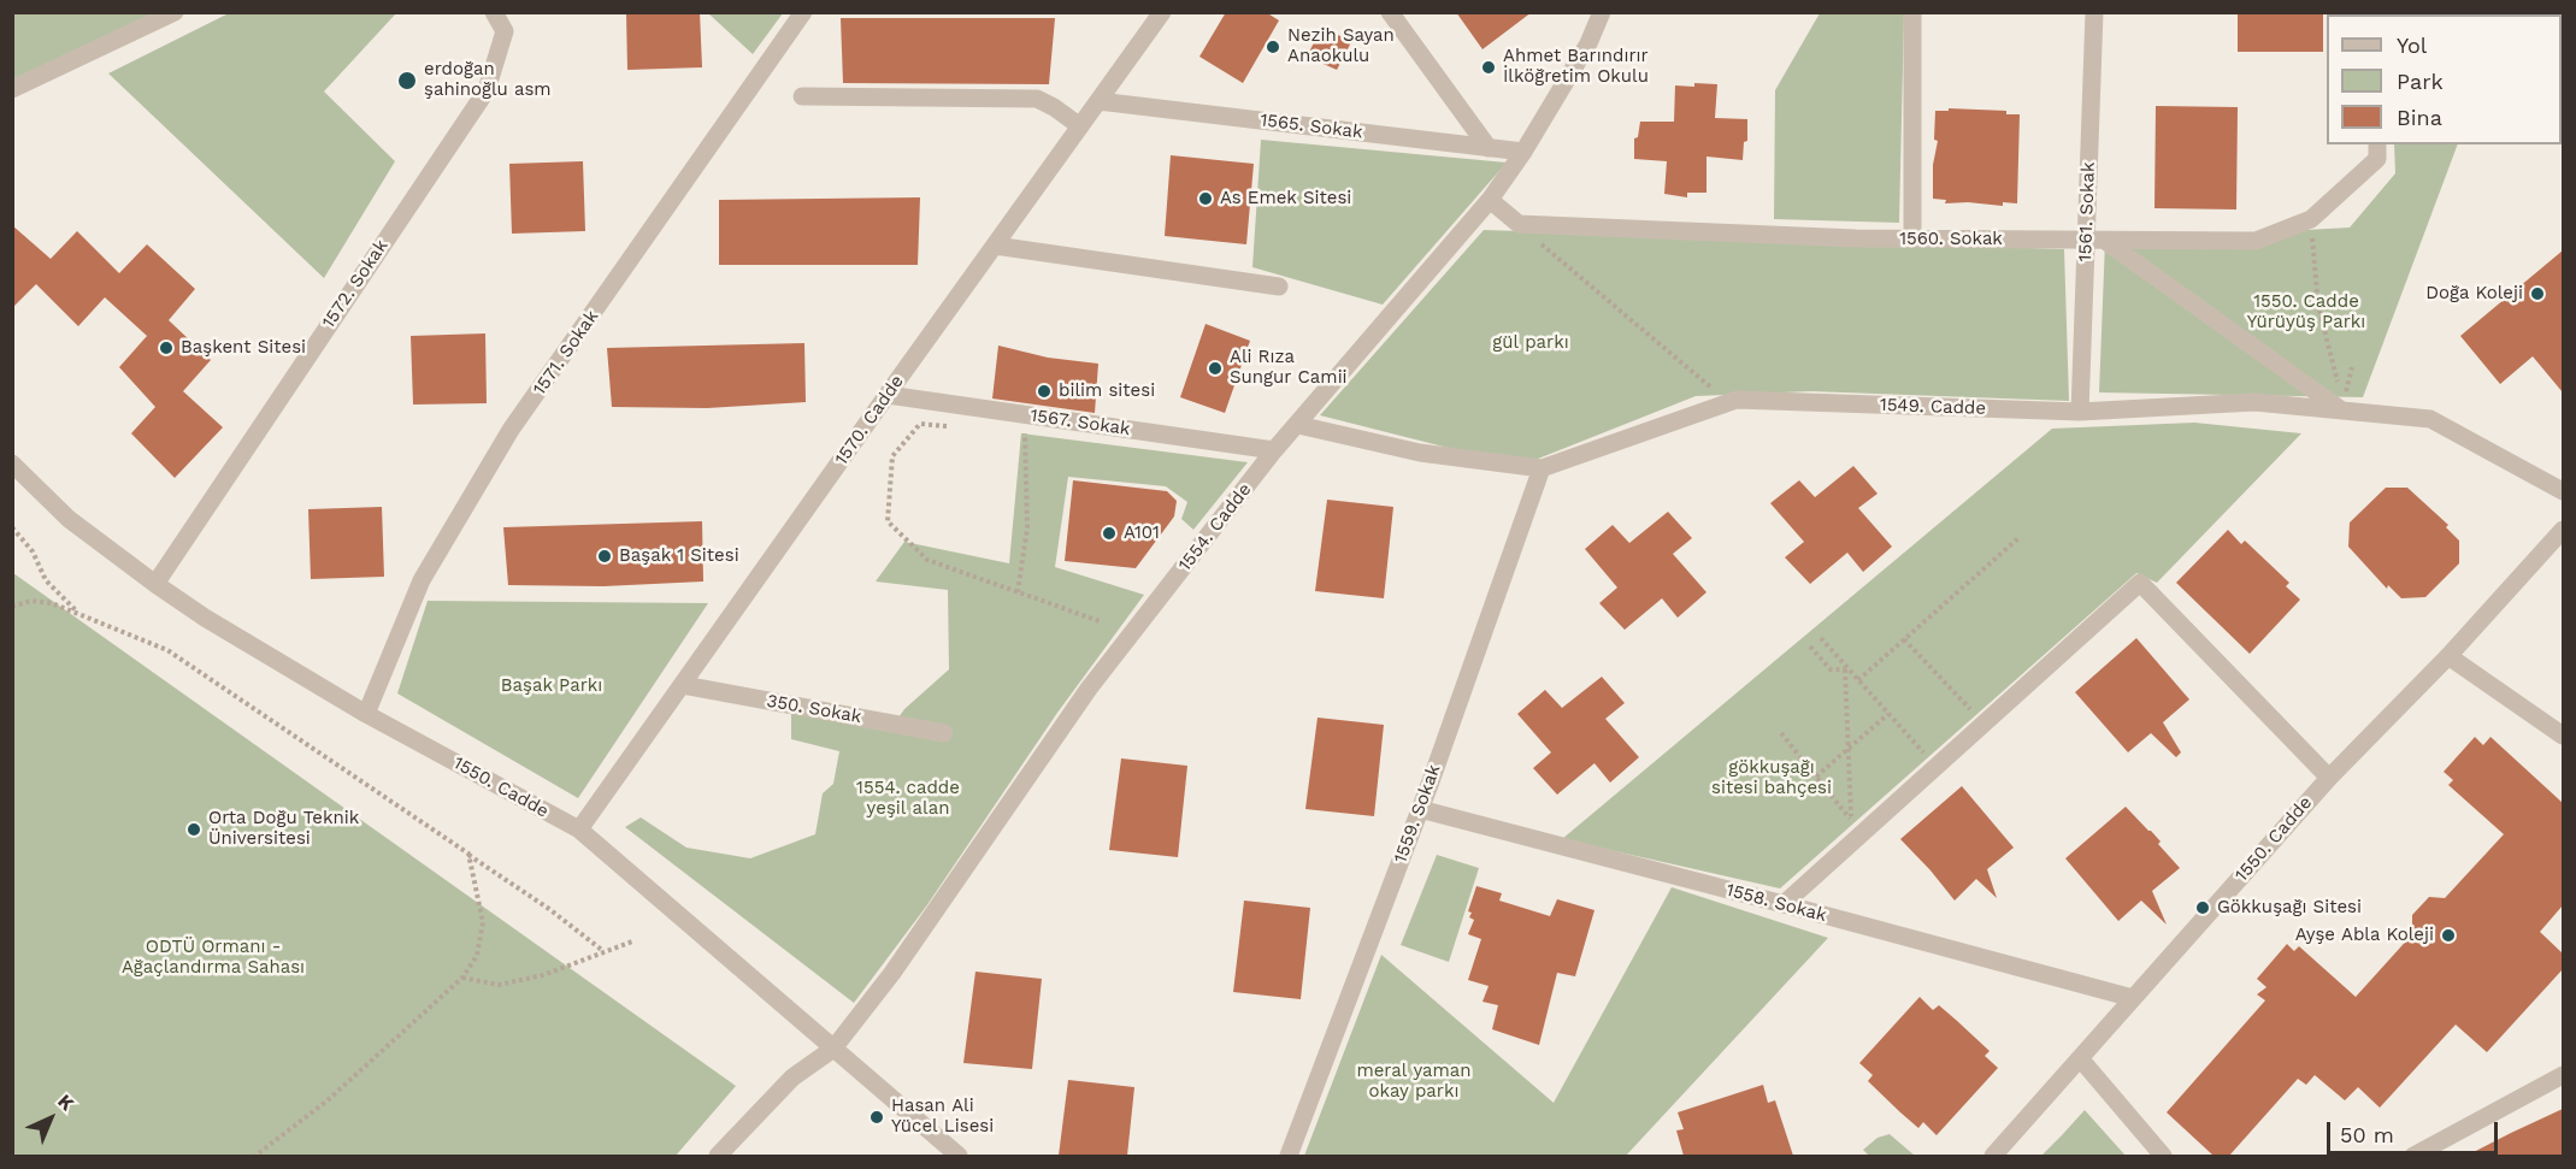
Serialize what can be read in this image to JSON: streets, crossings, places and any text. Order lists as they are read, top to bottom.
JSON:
{
  "streets": {
    "street": [
      "1565. Sokak",
      "1561. Sokak",
      "1560. Sokak",
      "1572. Sokak",
      "1571. Sokak",
      "1549. Cadde",
      "1570. Cadde",
      "1567. Sokak",
      "1554. Cadde",
      "350. Sokak",
      "1550. Cadde",
      "1559. Sokak",
      "1558. Sokak"
    ]
  },
  "crossings": [
    ["1565. Sokak", "1570. Cadde"],
    ["1565. Sokak", "1554. Cadde"],
    ["1561. Sokak", "1560. Sokak"],
    ["1561. Sokak", "1549. Cadde"],
    ["1572. Sokak", "1550. Cadde"],
    ["1571. Sokak", "1550. Cadde"],
    ["1549. Cadde", "1554. Cadde"],
    ["1549. Cadde", "1559. Sokak"],
    ["1570. Cadde", "1567. Sokak"],
    ["1570. Cadde", "350. Sokak"],
    ["1570. Cadde", "1550. Cadde"],
    ["1567. Sokak", "1554. Cadde"],
    ["1554. Cadde", "1550. Cadde"],
    ["1550. Cadde", "1558. Sokak"],
    ["1559. Sokak", "1558. Sokak"]
  ],
  "parks": [
    "1550. Cadde Yürüyüş Parkı",
    "gül parkı",
    "Başak Parkı",
    "gökkuşağı sitesi bahçesi",
    "1554. cadde yeşil alan",
    "ODTÜ Ormanı - Ağaçlandırma Sahası",
    "meral yaman okay parkı"
  ],
  "places": [
    "Nezih Sayan Anaokulu",
    "Ahmet Barındırır İlköğretim Okulu",
    "erdoğan şahinoğlu asm",
    "As Emek Sitesi",
    "Doğa Koleji",
    "Başkent Sitesi",
    "Ali Rıza Sungur Camii",
    "bilim sitesi",
    "A101",
    "Başak 1 Sitesi",
    "Orta Doğu Teknik Üniversitesi",
    "Gökkuşağı Sitesi",
    "Ayşe Abla Koleji",
    "Hasan Ali Yücel Lisesi"
  ],
  "legend": ["Yol", "Park", "Bina"],
  "scale_bar": "50 m",
  "north": "top right"
}
